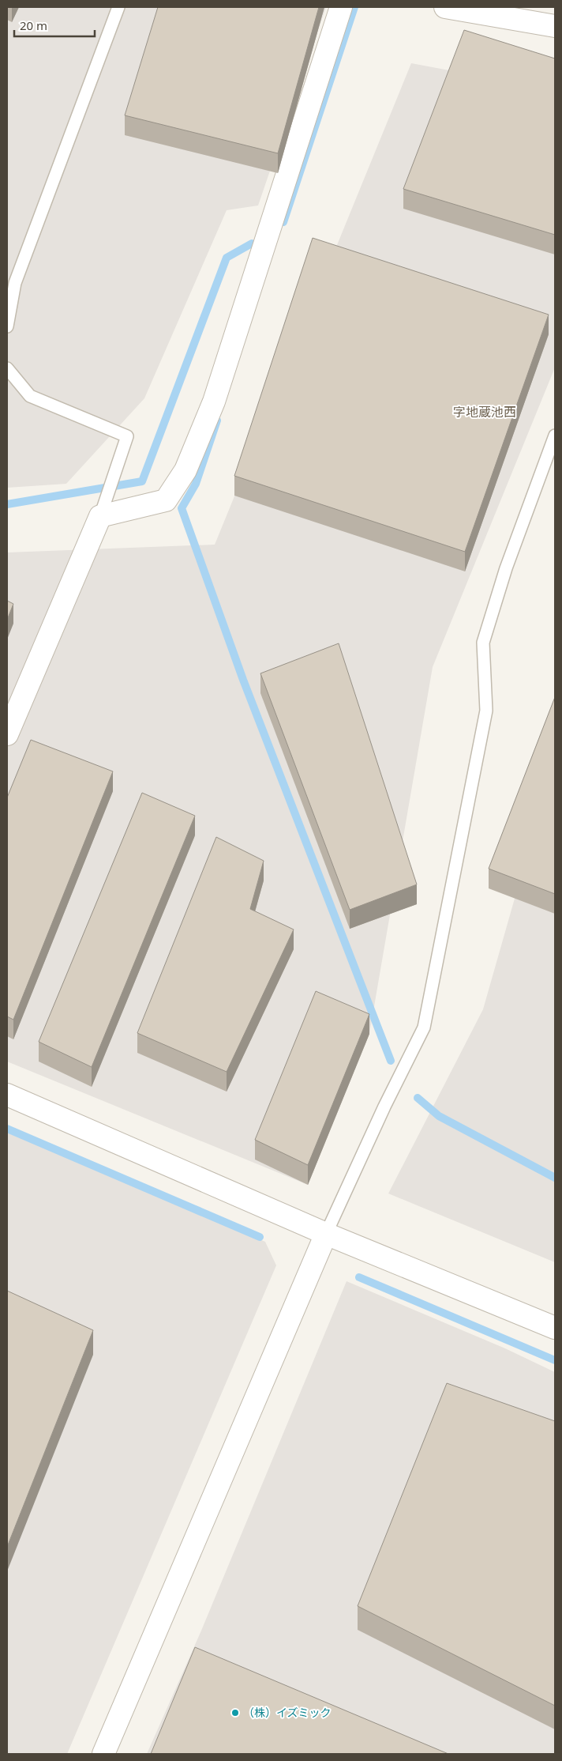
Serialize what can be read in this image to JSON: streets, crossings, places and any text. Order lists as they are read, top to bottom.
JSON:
{
  "districts": ["字地蔵池西"],
  "places": ["（株）イズミック"],
  "scale_bar": "20 m"
}
